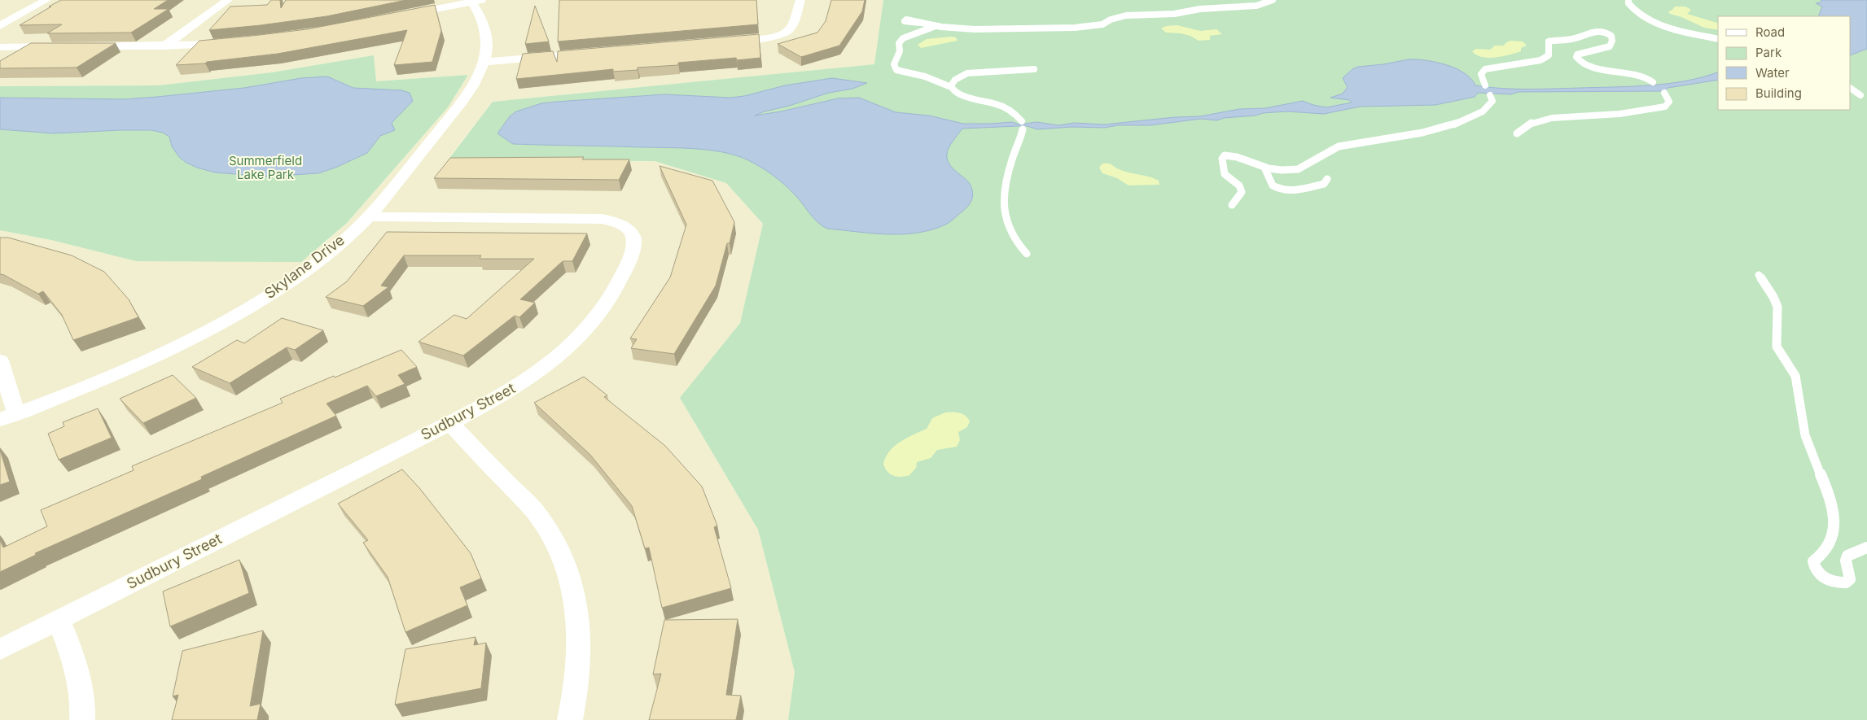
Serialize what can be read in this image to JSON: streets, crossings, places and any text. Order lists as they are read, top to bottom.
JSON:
{
  "streets": {
    "street": ["Skylane Drive", "Sudbury Street"]
  },
  "crossings": [
    ["Skylane Drive", "Sudbury Street"]
  ],
  "parks": ["Summerfield Lake Park"],
  "legend": [
    "Road",
    "Park",
    "Water",
    "Building"
  ]
}
